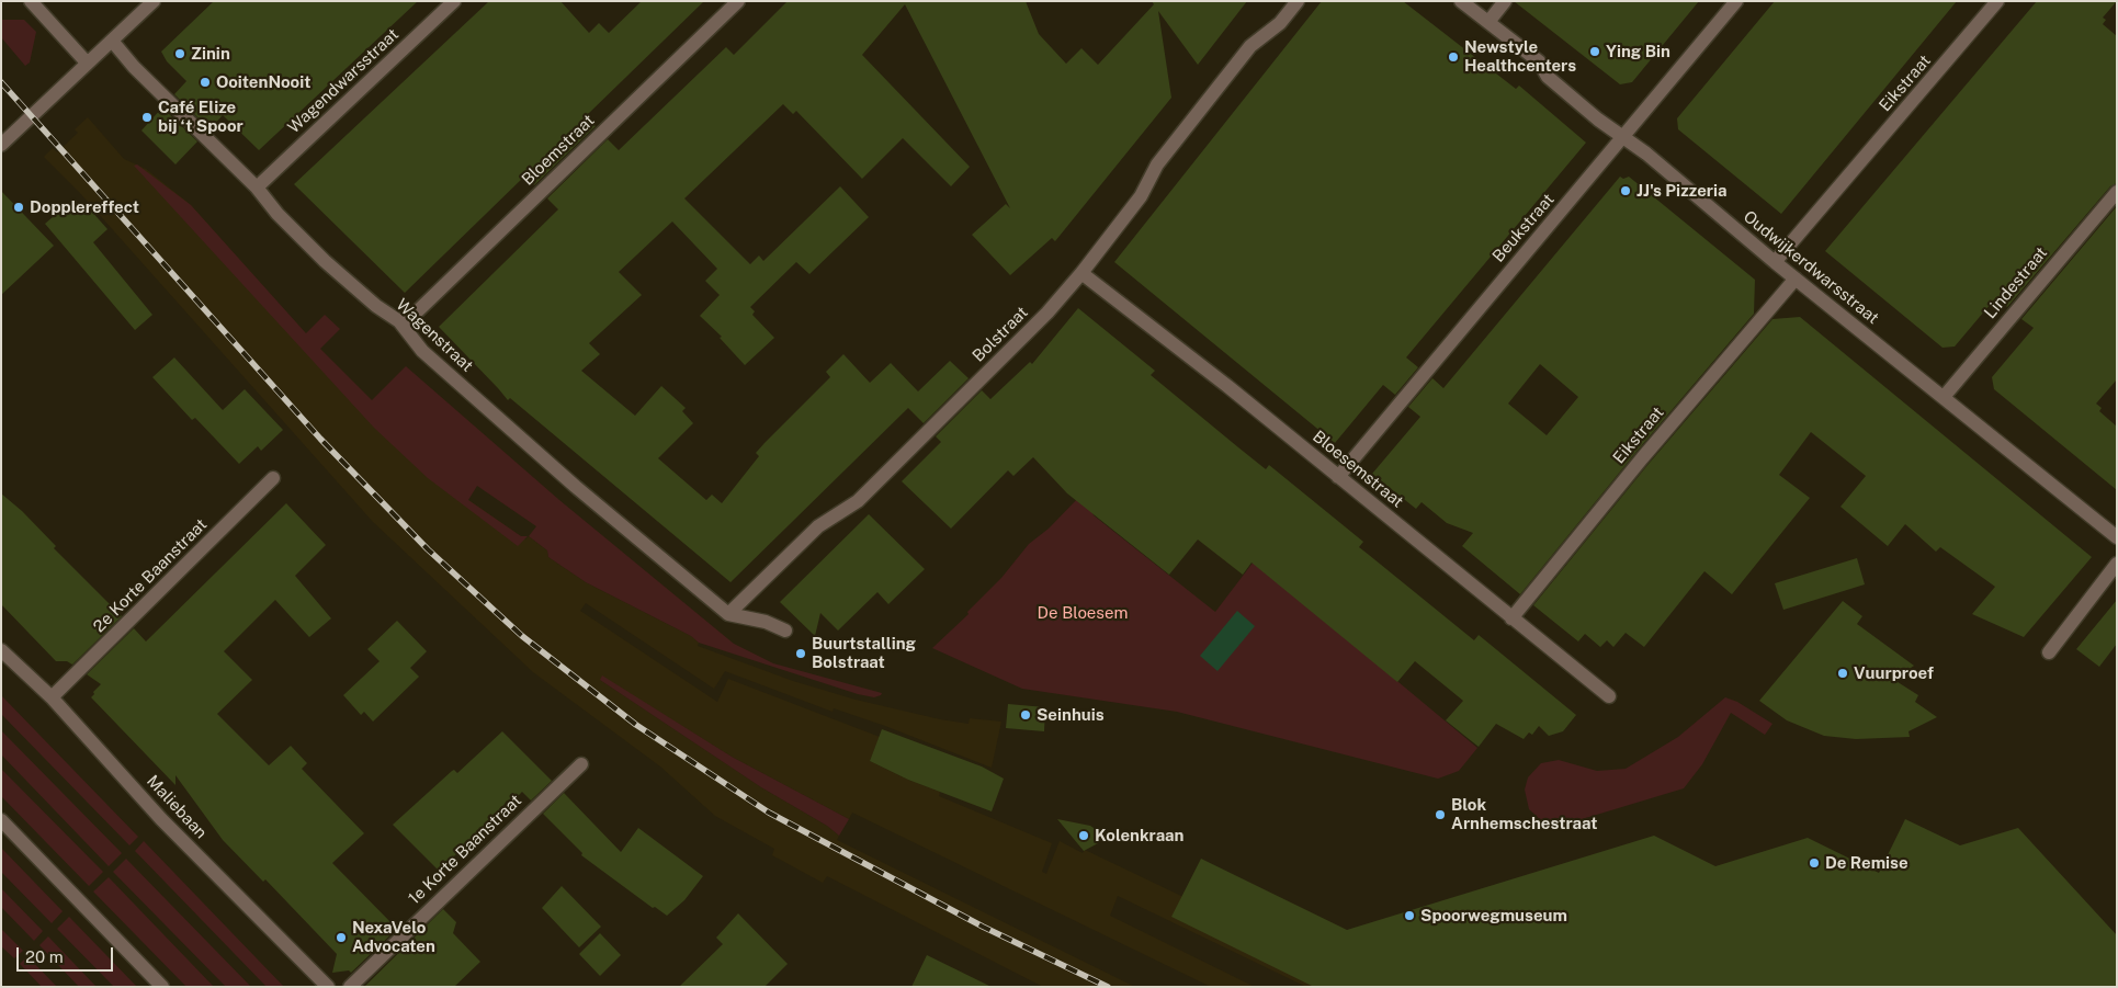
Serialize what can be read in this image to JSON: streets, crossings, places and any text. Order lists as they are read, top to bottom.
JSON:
{
  "streets": {
    "street": [
      "Wagendwarsstraat",
      "Eikstraat",
      "Bloemstraat",
      "Beukstraat",
      "Oudwijkerdwarsstraat",
      "Lindestraat",
      "Bolstraat",
      "Wagenstraat",
      "Bloesemstraat",
      "2e Korte Baanstraat",
      "Maliebaan",
      "1e Korte Baanstraat"
    ]
  },
  "crossings": [
    ["Wagendwarsstraat", "Wagenstraat"],
    ["Eikstraat", "Oudwijkerdwarsstraat"],
    ["Eikstraat", "Bloesemstraat"],
    ["Bloemstraat", "Wagenstraat"],
    ["Beukstraat", "Oudwijkerdwarsstraat"],
    ["Beukstraat", "Bloesemstraat"],
    ["Oudwijkerdwarsstraat", "Lindestraat"],
    ["Bolstraat", "Wagenstraat"],
    ["Bolstraat", "Bloesemstraat"],
    ["2e Korte Baanstraat", "Maliebaan"]
  ],
  "parks": ["De Bloesem"],
  "places": [
    "Ying Bin",
    "Zinin",
    "Newstyle Healthcenters",
    "OoitenNooit",
    "Café Elize bij ‘t Spoor",
    "JJ's Pizzeria",
    "Dopplereffect",
    "Buurtstalling Bolstraat",
    "Vuurproef",
    "Seinhuis",
    "Blok Arnhemschestraat",
    "Kolenkraan",
    "De Remise",
    "Spoorwegmuseum",
    "NexaVelo Advocaten"
  ],
  "scale_bar": "20 m"
}
